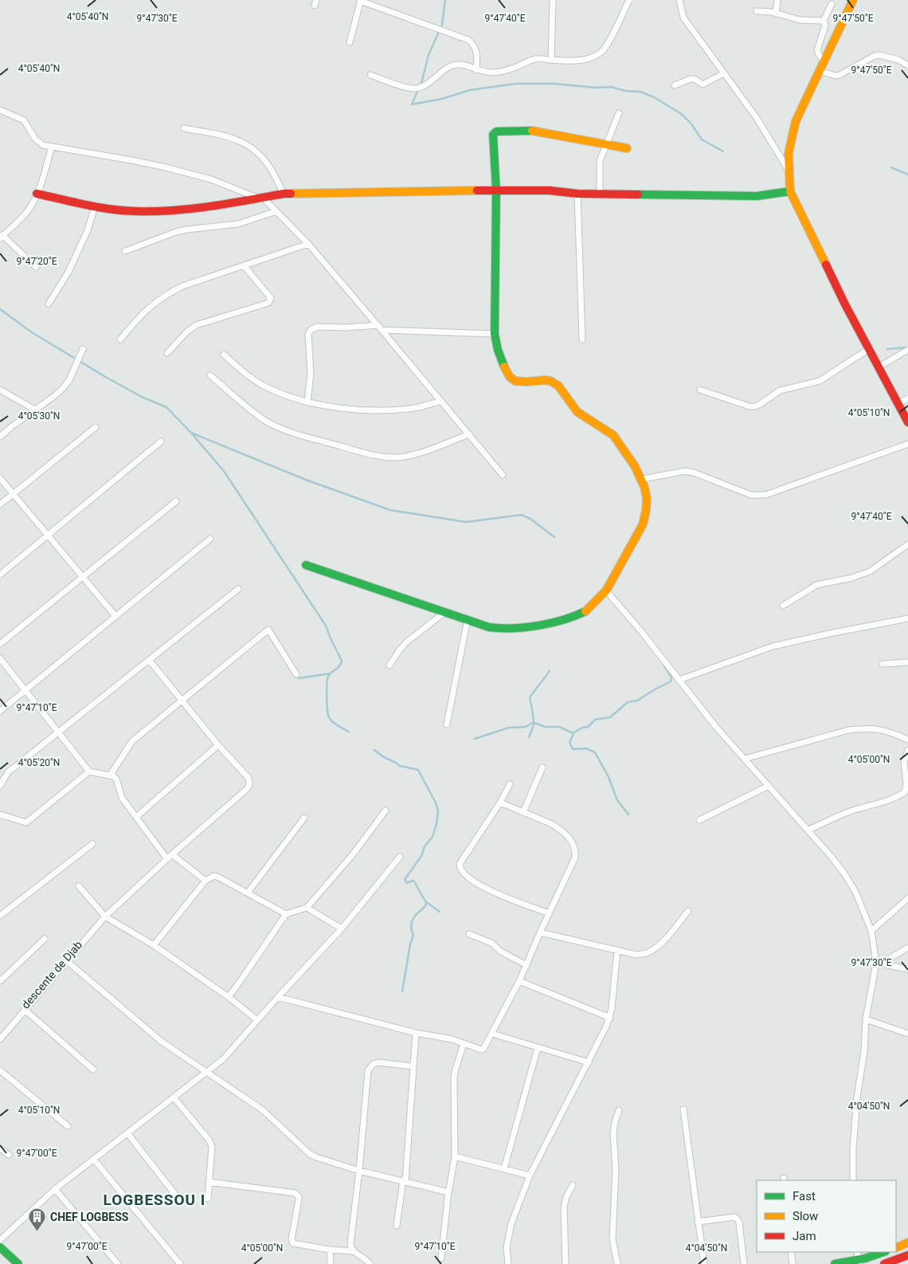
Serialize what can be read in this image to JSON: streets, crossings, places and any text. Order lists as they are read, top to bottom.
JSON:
{
  "streets": {
    "street": ["descente de Djab"]
  },
  "districts": ["LOGBESSOU I"],
  "places": {
    "building": ["CHEF LOGBESS"]
  },
  "legend": ["Fast", "Slow", "Jam"],
  "coordinates": [
    "4°05'40\"N",
    "9°47'40\"E",
    "9°47'30\"E",
    "9°47'50\"E",
    "9°47'20\"E",
    "4°05'10\"N",
    "4°05'30\"N",
    "9°47'10\"E",
    "4°05'00\"N",
    "4°05'20\"N",
    "4°04'50\"N",
    "9°47'00\"E"
  ]
}
